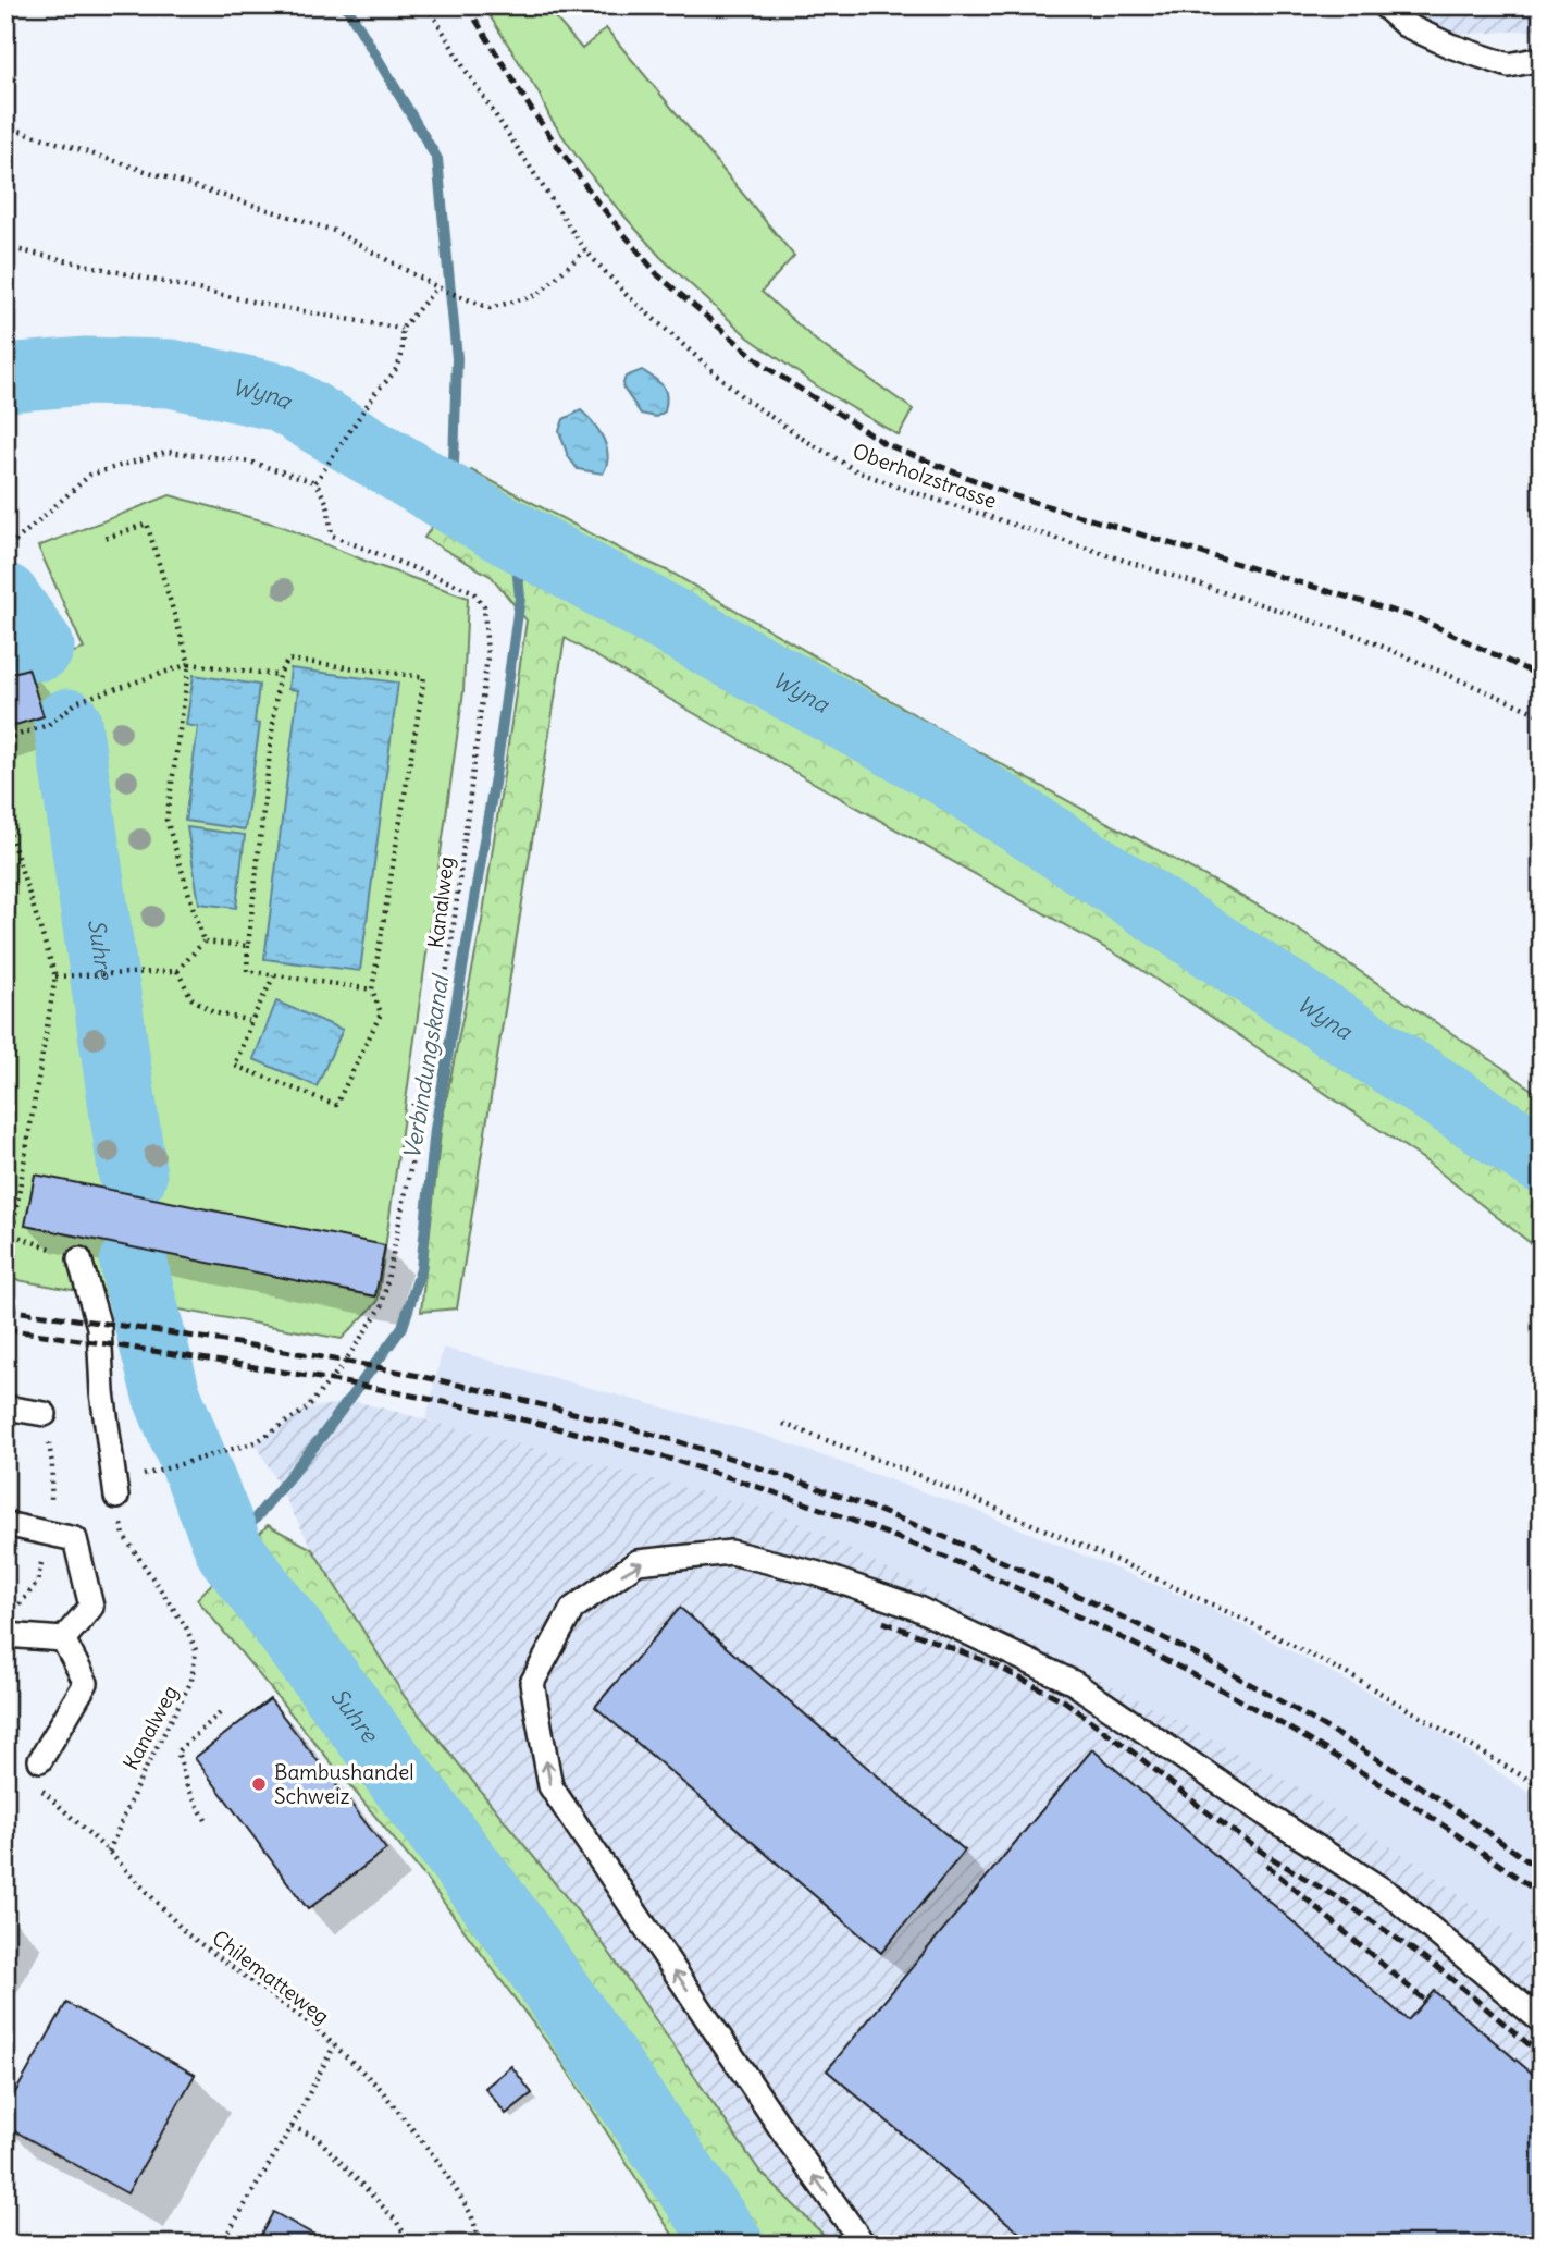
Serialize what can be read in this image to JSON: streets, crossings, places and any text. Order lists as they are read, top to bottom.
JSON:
{
  "streets": {
    "path": ["Oberholzstrasse", "Kanalweg", "Chilematteweg"]
  },
  "crossings": [
    ["Kanalweg", "Chilematteweg"]
  ],
  "water": ["Wyna", "Suhre", "Verbindungskanal"],
  "places": ["Bambushandel Schweiz"]
}
